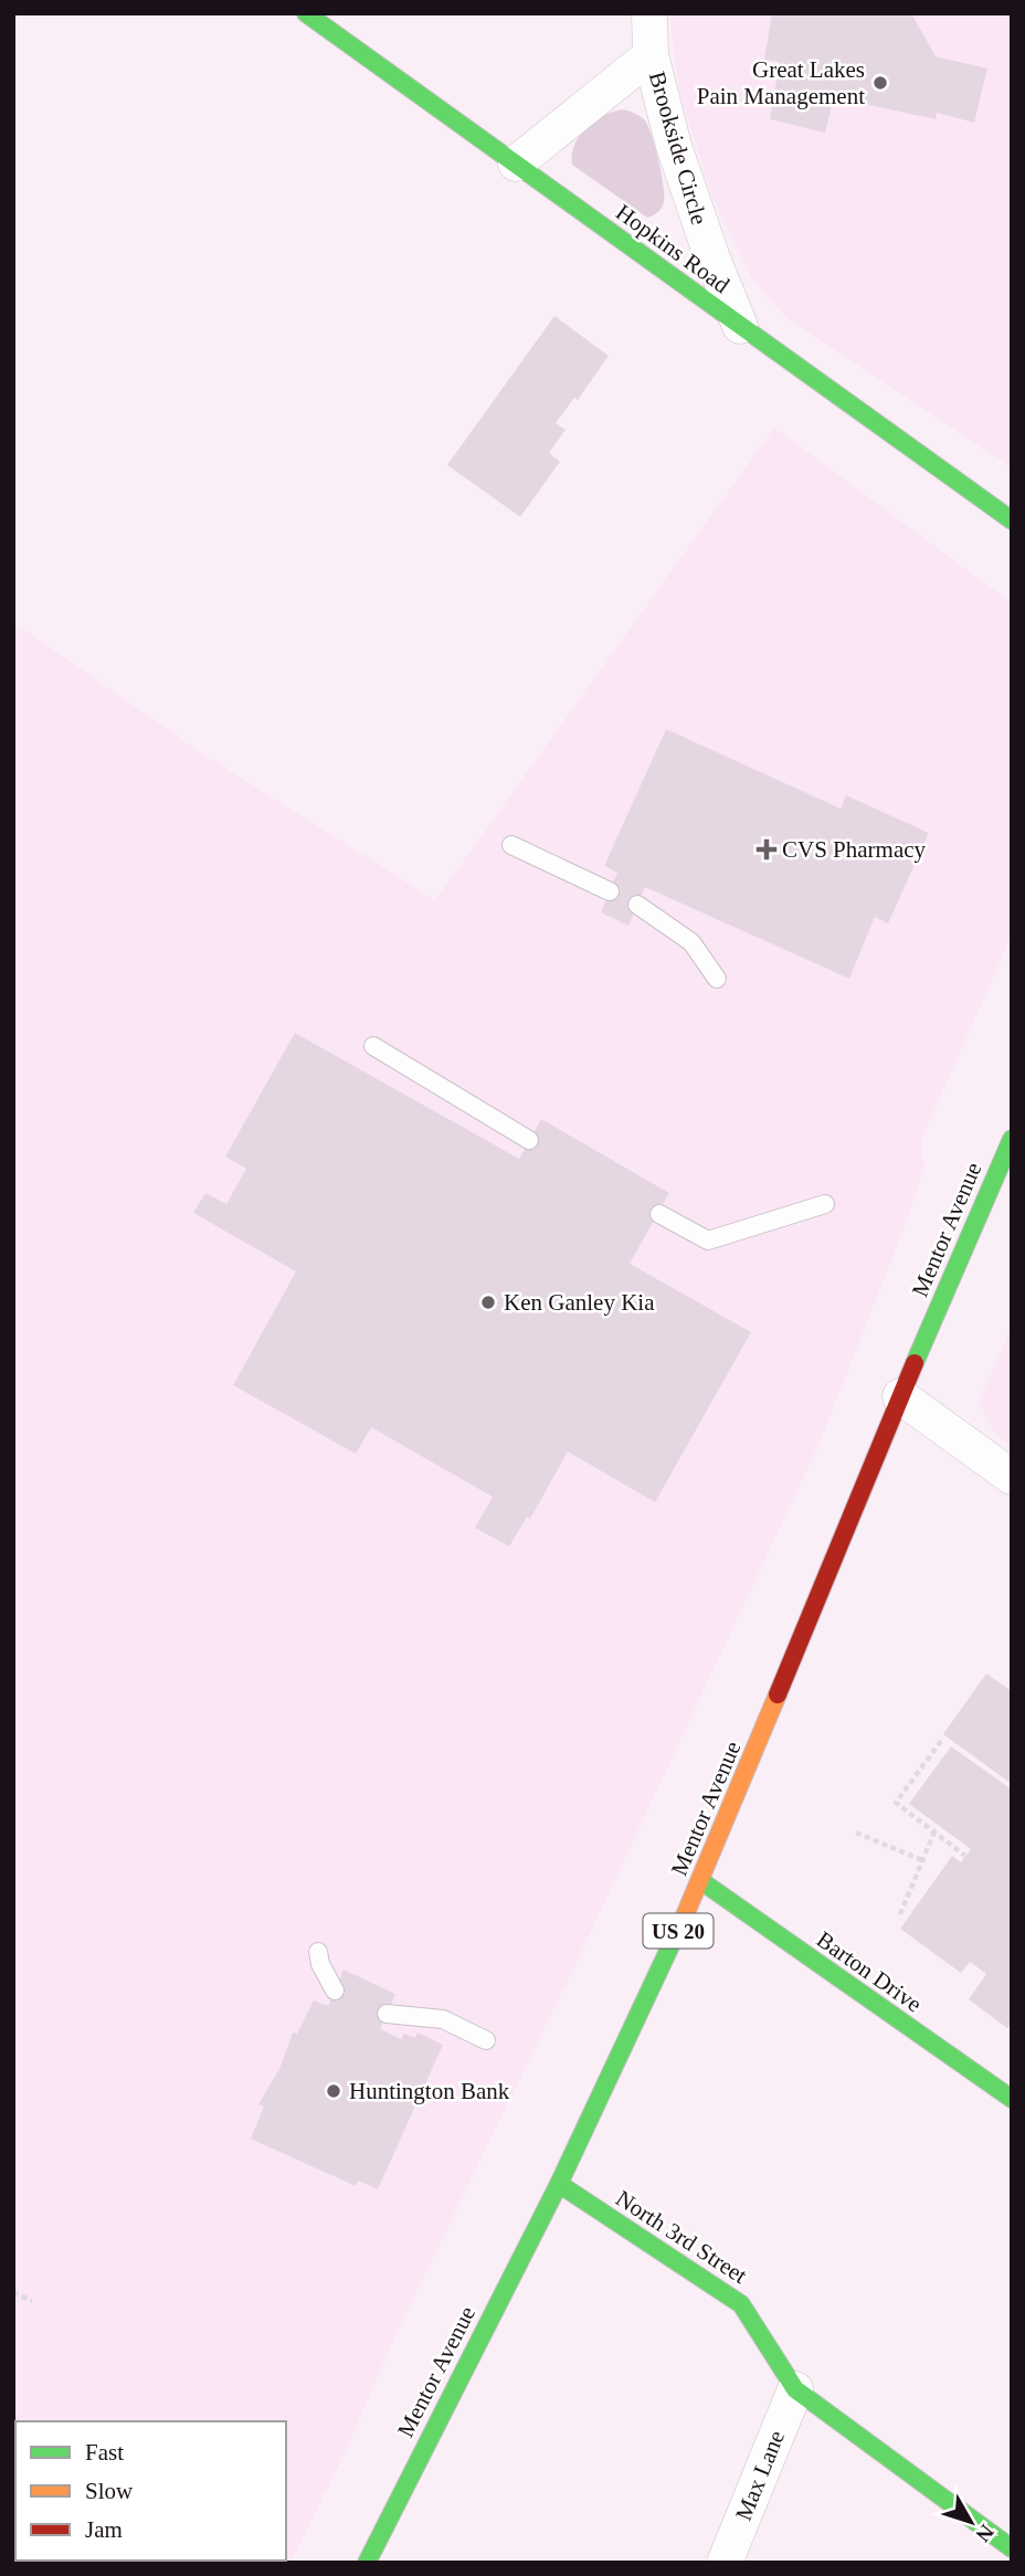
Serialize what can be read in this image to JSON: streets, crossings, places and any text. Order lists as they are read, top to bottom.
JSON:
{
  "streets": {
    "street": [
      "Brookside Circle",
      "Hopkins Road",
      "Mentor Avenue",
      "US 20",
      "Barton Drive",
      "North 3rd Street",
      "Max Lane"
    ]
  },
  "crossings": [
    ["Brookside Circle", "Hopkins Road"],
    ["Mentor Avenue", "Barton Drive"],
    ["Mentor Avenue", "North 3rd Street"],
    ["North 3rd Street", "Max Lane"]
  ],
  "places": {
    "other": ["Great Lakes Pain Management", "Ken Ganley Kia", "Huntington Bank"],
    "health": ["CVS Pharmacy"]
  },
  "legend": ["Fast", "Slow", "Jam"],
  "north": "bottom right"
}
